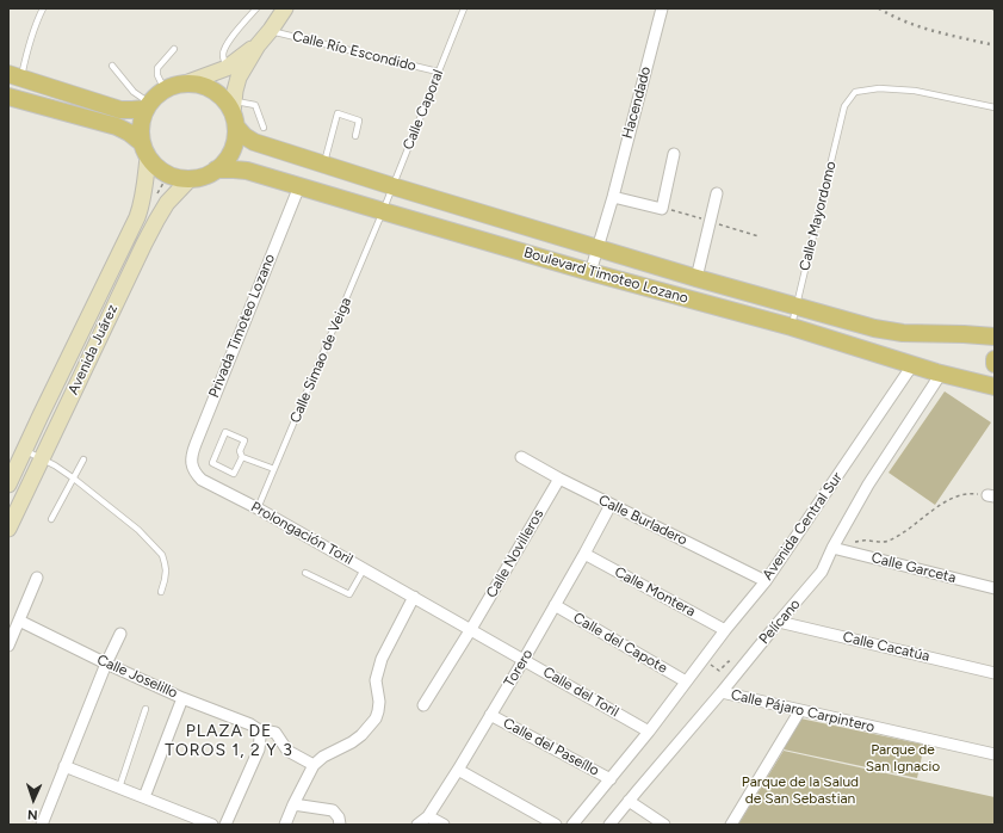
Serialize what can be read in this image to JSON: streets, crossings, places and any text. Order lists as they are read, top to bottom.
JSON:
{
  "streets": {
    "main road": ["Boulevard Timoteo Lozano", "Avenida Juárez"],
    "street": [
      "Hacendado",
      "Privada Timoteo Lozano",
      "Calle Burladero",
      "Avenida Central Sur",
      "Prolongación Toril",
      "Calle Novilleros",
      "Calle Garceta",
      "Calle Montera",
      "Pelícano",
      "Calle del Capote",
      "Calle Cacatúa",
      "Torero",
      "Calle Joselillo",
      "Calle del Toril",
      "Calle Pájaro Carpintero",
      "Calle del Paseíllo"
    ],
    "lane": [
      "Calle Río Escondido",
      "Calle Caporal",
      "Calle Mayordomo",
      "Calle Simao de Veiga"
    ]
  },
  "crossings": [
    ["Calle Río Escondido", "Calle Caporal"],
    ["Hacendado", "Boulevard Timoteo Lozano"],
    ["Calle Caporal", "Boulevard Timoteo Lozano"],
    ["Calle Caporal", "Calle Simao de Veiga"],
    ["Calle Mayordomo", "Boulevard Timoteo Lozano"],
    ["Boulevard Timoteo Lozano", "Privada Timoteo Lozano"],
    ["Boulevard Timoteo Lozano", "Avenida Juárez"],
    ["Boulevard Timoteo Lozano", "Calle Simao de Veiga"],
    ["Boulevard Timoteo Lozano", "Avenida Central Sur"],
    ["Boulevard Timoteo Lozano", "Pelícano"],
    ["Privada Timoteo Lozano", "Prolongación Toril"],
    ["Calle Simao de Veiga", "Prolongación Toril"],
    ["Calle Burladero", "Avenida Central Sur"],
    ["Calle Burladero", "Calle Novilleros"],
    ["Calle Burladero", "Torero"],
    ["Avenida Central Sur", "Calle Montera"],
    ["Avenida Central Sur", "Pelícano"],
    ["Avenida Central Sur", "Calle del Capote"],
    ["Avenida Central Sur", "Calle del Toril"],
    ["Avenida Central Sur", "Calle del Paseíllo"],
    ["Prolongación Toril", "Calle del Toril"],
    ["Calle Novilleros", "Calle del Toril"],
    ["Calle Garceta", "Pelícano"],
    ["Calle Montera", "Torero"],
    ["Pelícano", "Calle Cacatúa"],
    ["Pelícano", "Calle Pájaro Carpintero"],
    ["Calle del Capote", "Torero"],
    ["Torero", "Calle del Toril"],
    ["Torero", "Calle del Paseíllo"]
  ],
  "districts": ["PLAZA DE TOROS 1, 2 Y 3"],
  "parks": ["Parque de San Ignacio", "Parque de la Salud de San Sebastian"],
  "north": "bottom"
}
